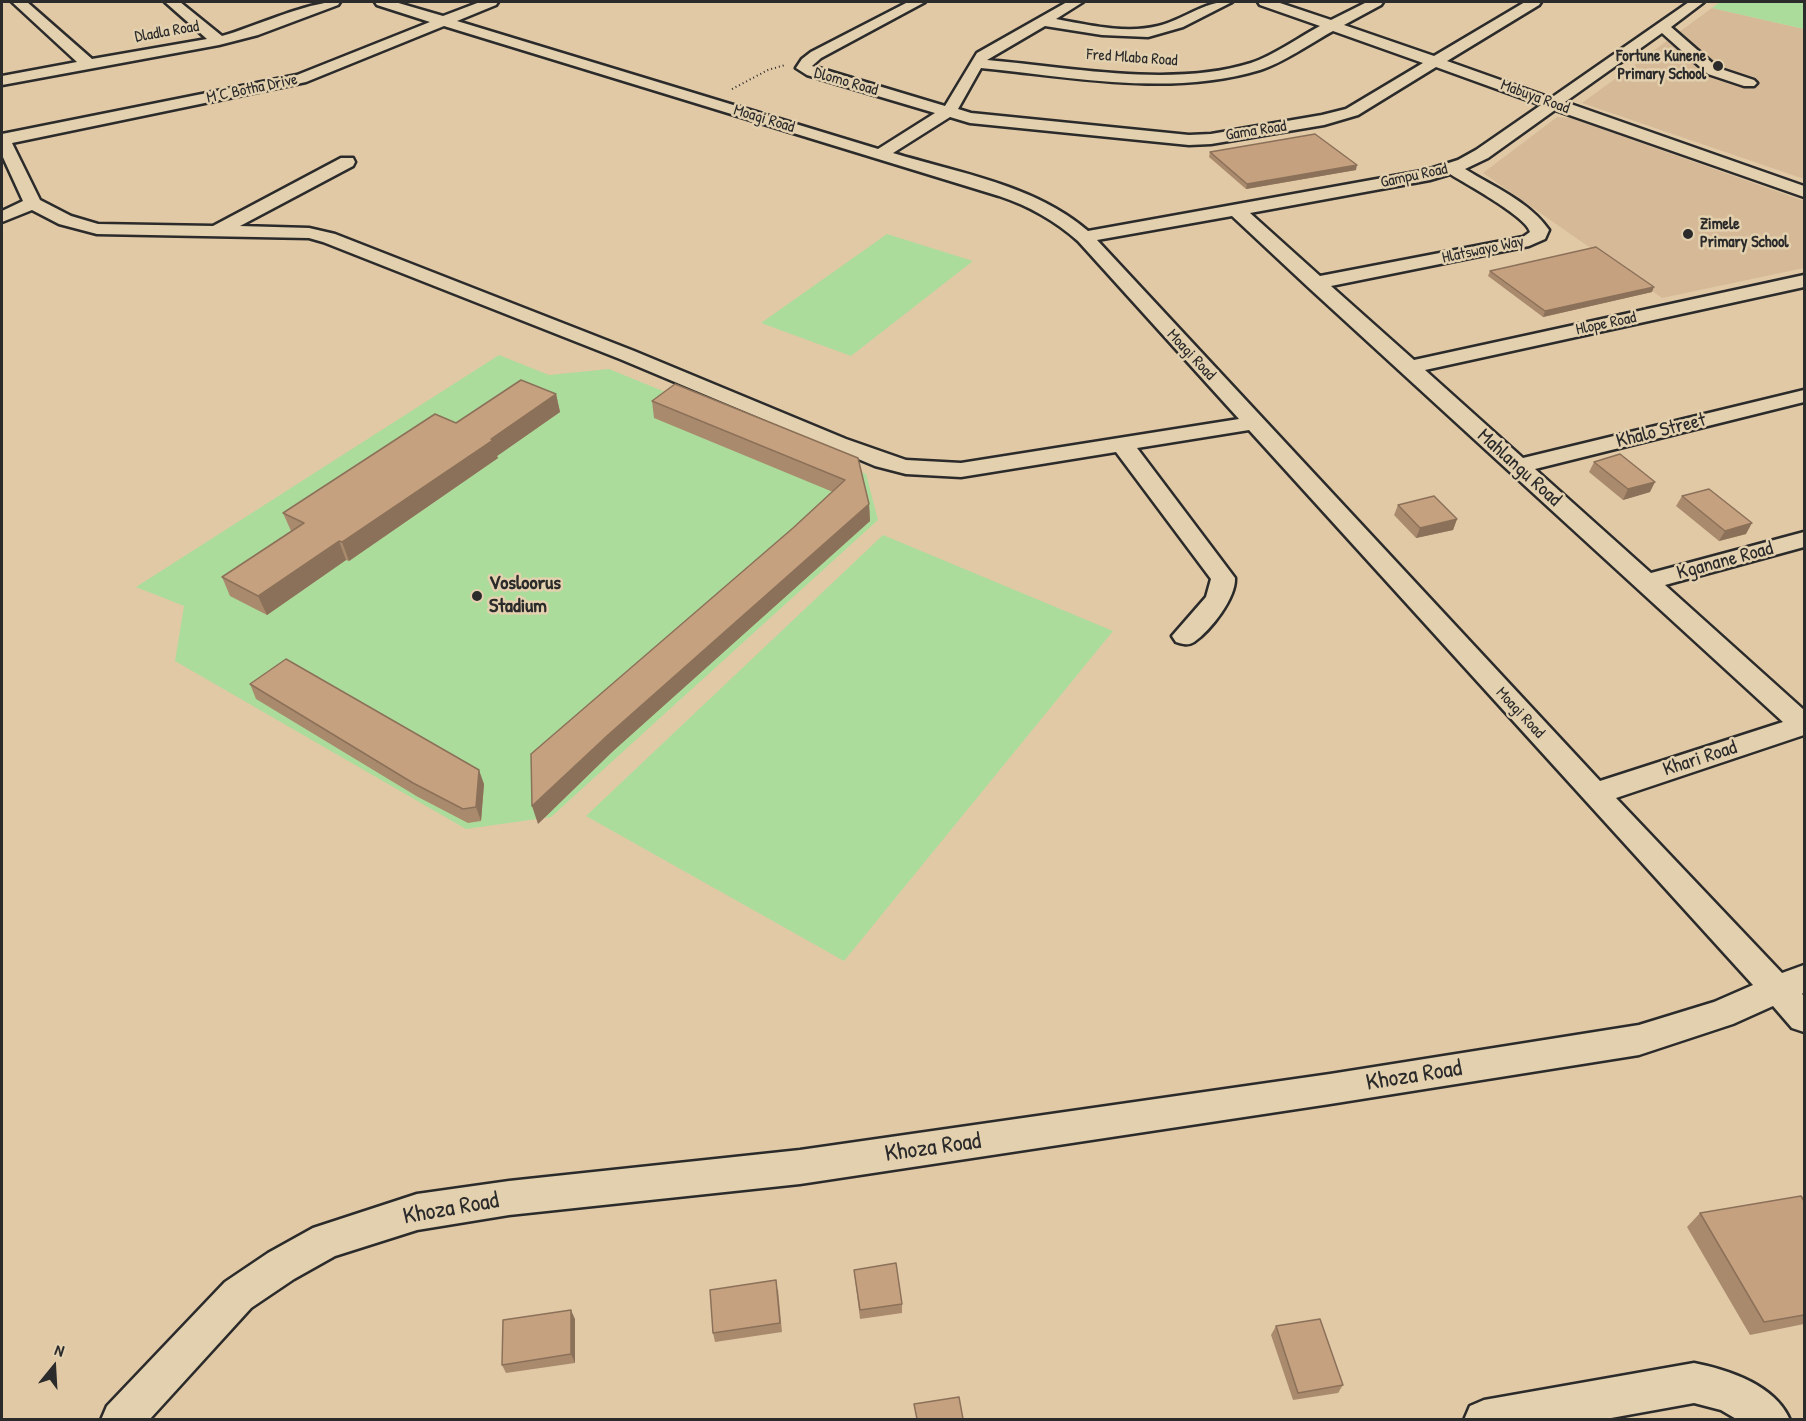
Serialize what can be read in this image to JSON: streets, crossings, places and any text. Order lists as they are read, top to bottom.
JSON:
{
  "streets": {
    "street": [
      "Dladla Road",
      "Fred Mlaba Road",
      "Dlomo Road",
      "M C Botha Drive",
      "Mabuya Road",
      "Moagi Road",
      "Gama Road",
      "Gampu Road",
      "Hlatswayo Way",
      "Hlope Road",
      "Khalo Street",
      "Mahlangu Road",
      "Kganane Road",
      "Khari Road",
      "Khoza Road"
    ]
  },
  "crossings": [
    ["Fred Mlaba Road", "Mabuya Road"],
    ["Dlomo Road", "Gama Road"],
    ["M C Botha Drive", "Moagi Road"],
    ["Mabuya Road", "Gama Road"],
    ["Mabuya Road", "Gampu Road"],
    ["Moagi Road", "Gampu Road"],
    ["Moagi Road", "Khari Road"],
    ["Moagi Road", "Khoza Road"],
    ["Gampu Road", "Hlatswayo Way"],
    ["Gampu Road", "Mahlangu Road"],
    ["Hlatswayo Way", "Mahlangu Road"],
    ["Hlope Road", "Mahlangu Road"],
    ["Khalo Street", "Mahlangu Road"],
    ["Mahlangu Road", "Kganane Road"],
    ["Mahlangu Road", "Khari Road"]
  ],
  "places": ["Fortune Kunene Primary School", "Zimele Primary School", "Vosloorus Stadium"],
  "north": "top"
}
